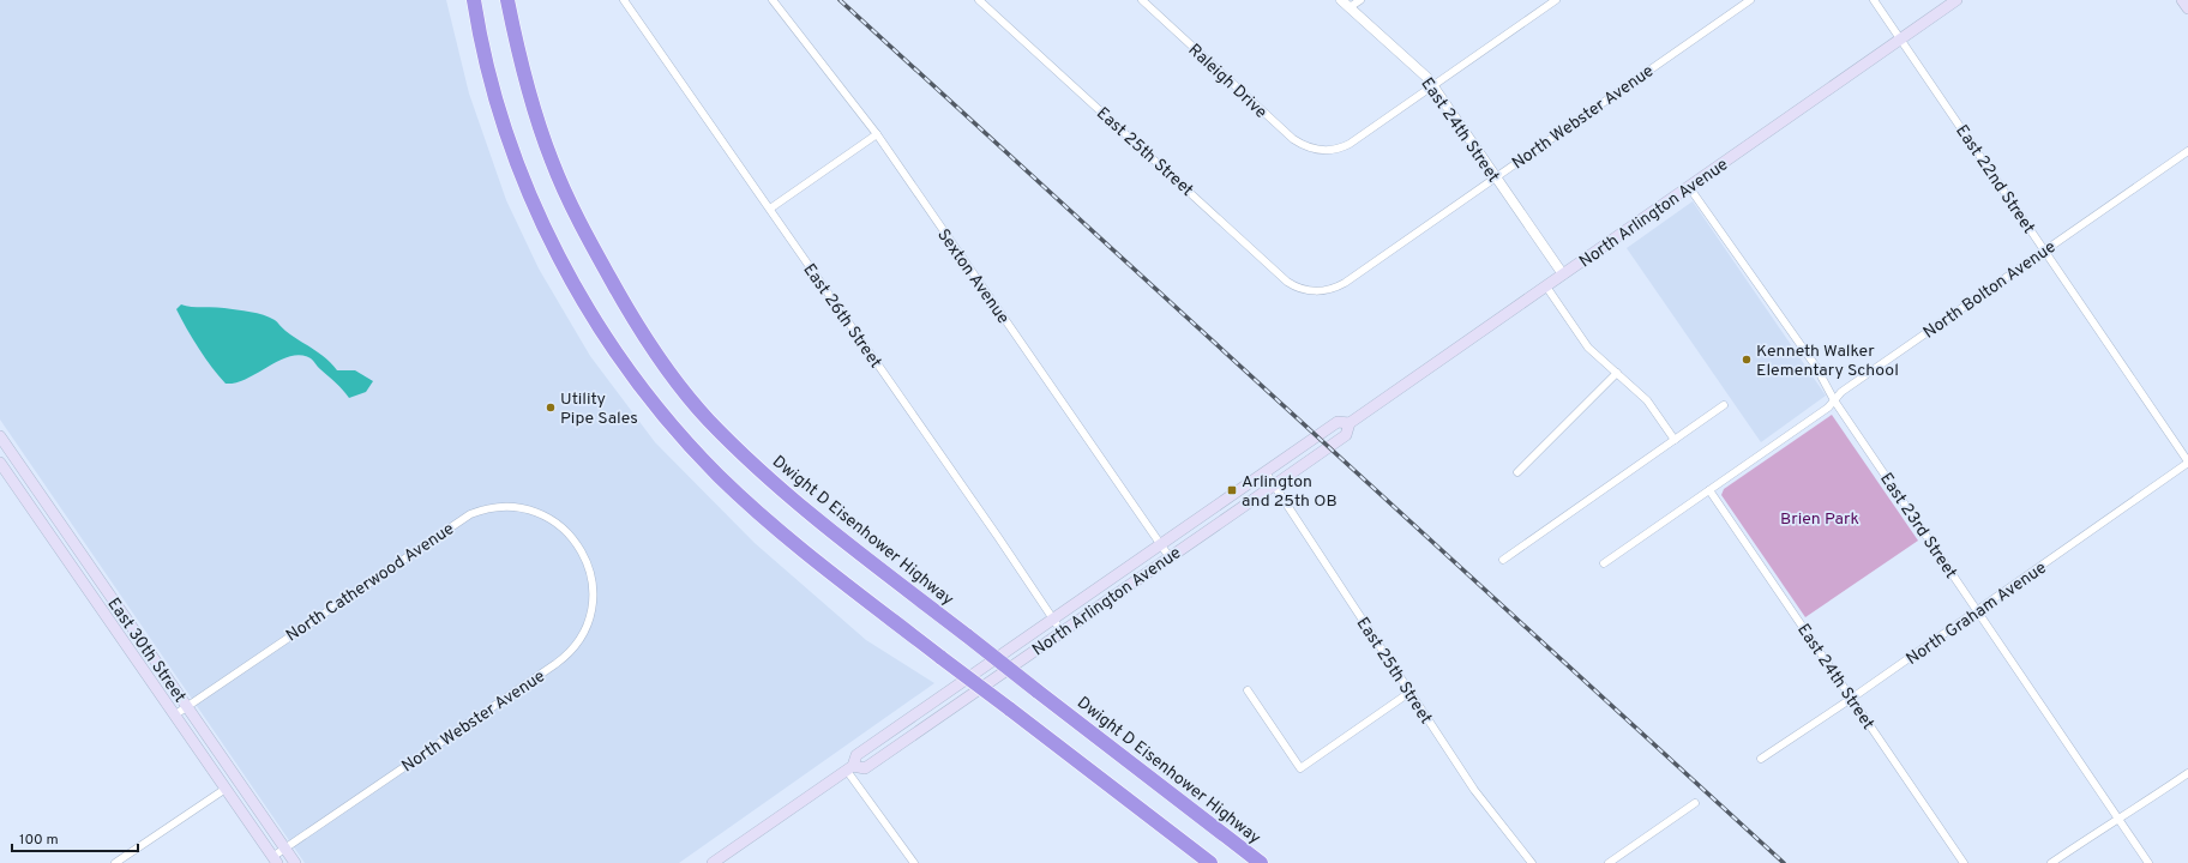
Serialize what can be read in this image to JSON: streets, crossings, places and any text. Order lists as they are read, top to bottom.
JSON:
{
  "streets": {
    "highway": ["Dwight D Eisenhower Highway"],
    "main road": ["North Arlington Avenue", "East 30th Street"],
    "street": [
      "Raleigh Drive",
      "North Webster Avenue",
      "East 24th Street",
      "East 25th Street",
      "East 22nd Street",
      "Sexton Avenue",
      "North Bolton Avenue",
      "East 26th Street",
      "East 23rd Street",
      "North Catherwood Avenue",
      "North Graham Avenue"
    ]
  },
  "crossings": [
    ["Raleigh Drive", "East 24th Street"],
    ["North Webster Avenue", "East 24th Street"],
    ["North Webster Avenue", "East 25th Street"],
    ["North Webster Avenue", "North Catherwood Avenue"],
    ["North Webster Avenue", "East 30th Street"],
    ["East 24th Street", "North Arlington Avenue"],
    ["East 24th Street", "North Bolton Avenue"],
    ["East 24th Street", "North Graham Avenue"],
    ["East 25th Street", "North Arlington Avenue"],
    ["East 22nd Street", "North Arlington Avenue"],
    ["East 22nd Street", "North Bolton Avenue"],
    ["East 22nd Street", "North Graham Avenue"],
    ["North Arlington Avenue", "Sexton Avenue"],
    ["North Arlington Avenue", "East 26th Street"],
    ["North Arlington Avenue", "East 23rd Street"],
    ["North Bolton Avenue", "East 23rd Street"],
    ["East 23rd Street", "North Graham Avenue"],
    ["North Catherwood Avenue", "East 30th Street"]
  ],
  "parks": ["Brien Park"],
  "places": {
    "other": ["Kenneth Walker Elementary School", "Utility Pipe Sales"],
    "transit": ["Arlington and 25th OB"]
  },
  "scale_bar": "100 m"
}
